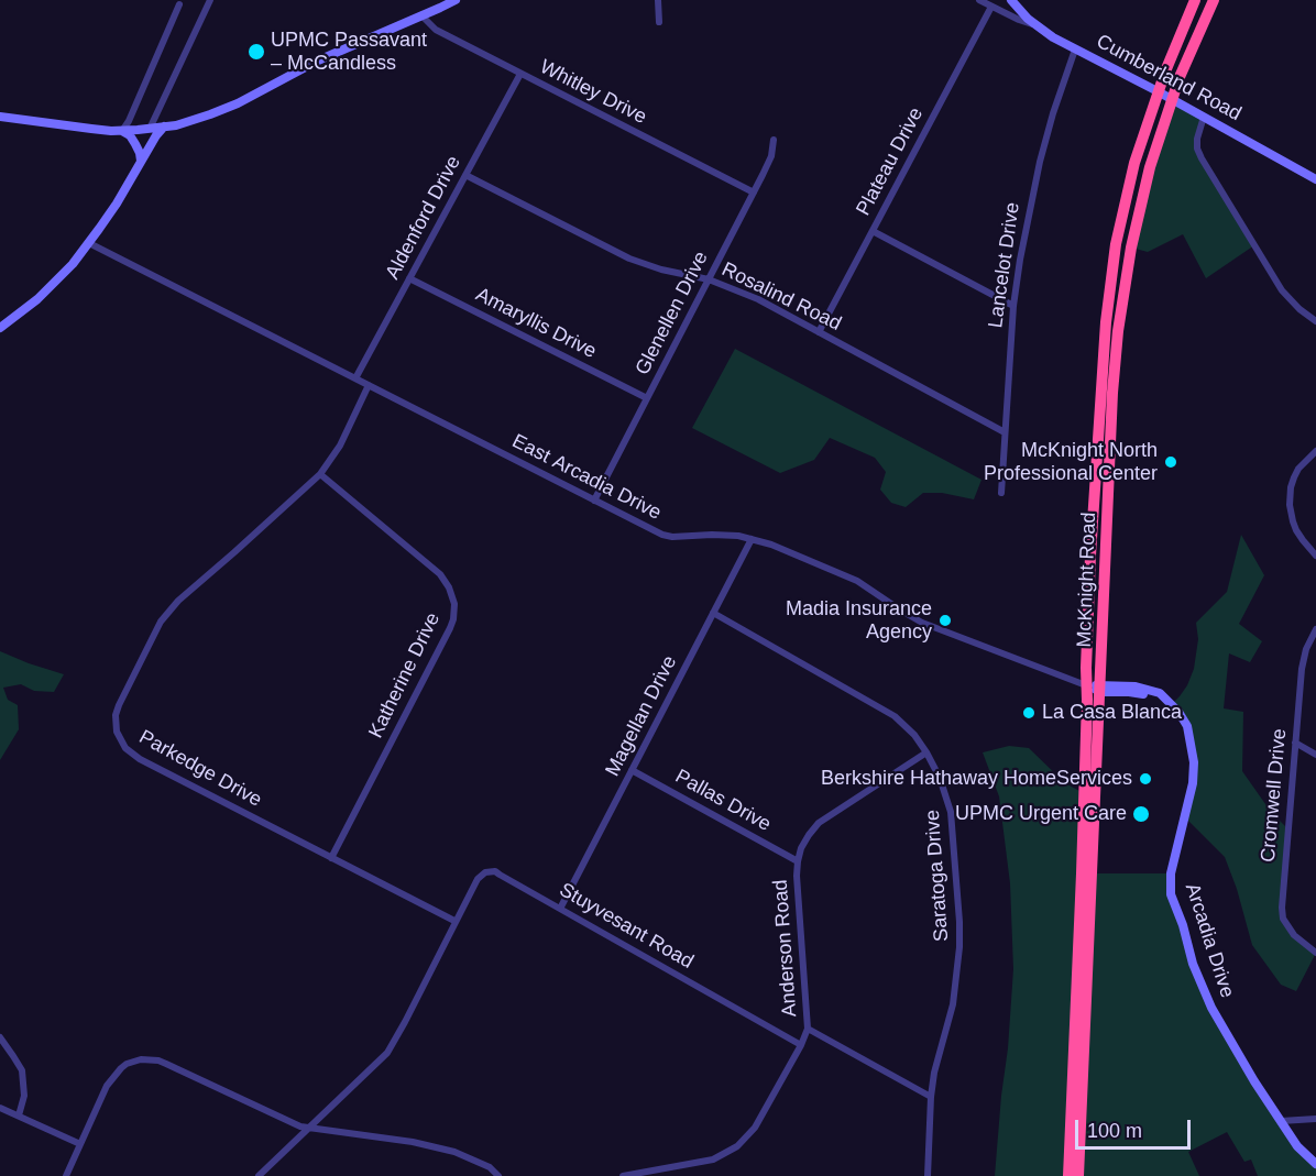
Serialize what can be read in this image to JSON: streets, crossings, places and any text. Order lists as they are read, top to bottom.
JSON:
{
  "streets": {
    "highway": ["McKnight Road"],
    "street": [
      "Cumberland Road",
      "Whitley Drive",
      "Plateau Drive",
      "Aldenford Drive",
      "Lancelot Drive",
      "Rosalind Road",
      "Glenellen Drive",
      "Amaryllis Drive",
      "East Arcadia Drive",
      "Katherine Drive",
      "Magellan Drive",
      "Parkedge Drive",
      "Cromwell Drive",
      "Pallas Drive",
      "Saratoga Drive",
      "Stuyvesant Road",
      "Arcadia Drive",
      "Anderson Road"
    ]
  },
  "crossings": [
    ["Cumberland Road", "Lancelot Drive"],
    ["Cumberland Road", "McKnight Road"],
    ["Whitley Drive", "Aldenford Drive"],
    ["Whitley Drive", "Glenellen Drive"],
    ["Plateau Drive", "Rosalind Road"],
    ["Aldenford Drive", "Rosalind Road"],
    ["Aldenford Drive", "Amaryllis Drive"],
    ["Aldenford Drive", "East Arcadia Drive"],
    ["Lancelot Drive", "Rosalind Road"],
    ["Rosalind Road", "Glenellen Drive"],
    ["Glenellen Drive", "Amaryllis Drive"],
    ["Glenellen Drive", "East Arcadia Drive"],
    ["East Arcadia Drive", "McKnight Road"],
    ["East Arcadia Drive", "Magellan Drive"],
    ["East Arcadia Drive", "Parkedge Drive"],
    ["East Arcadia Drive", "Arcadia Drive"],
    ["McKnight Road", "Arcadia Drive"],
    ["Katherine Drive", "Parkedge Drive"],
    ["Magellan Drive", "Pallas Drive"],
    ["Magellan Drive", "Saratoga Drive"],
    ["Magellan Drive", "Stuyvesant Road"],
    ["Parkedge Drive", "Stuyvesant Road"],
    ["Pallas Drive", "Anderson Road"],
    ["Saratoga Drive", "Anderson Road"],
    ["Stuyvesant Road", "Anderson Road"]
  ],
  "places": [
    "UPMC Passavant – McCandless",
    "McKnight North Professional Center",
    "Madia Insurance Agency",
    "La Casa Blanca",
    "Berkshire Hathaway HomeServices",
    "UPMC Urgent Care"
  ],
  "scale_bar": "100 m"
}
